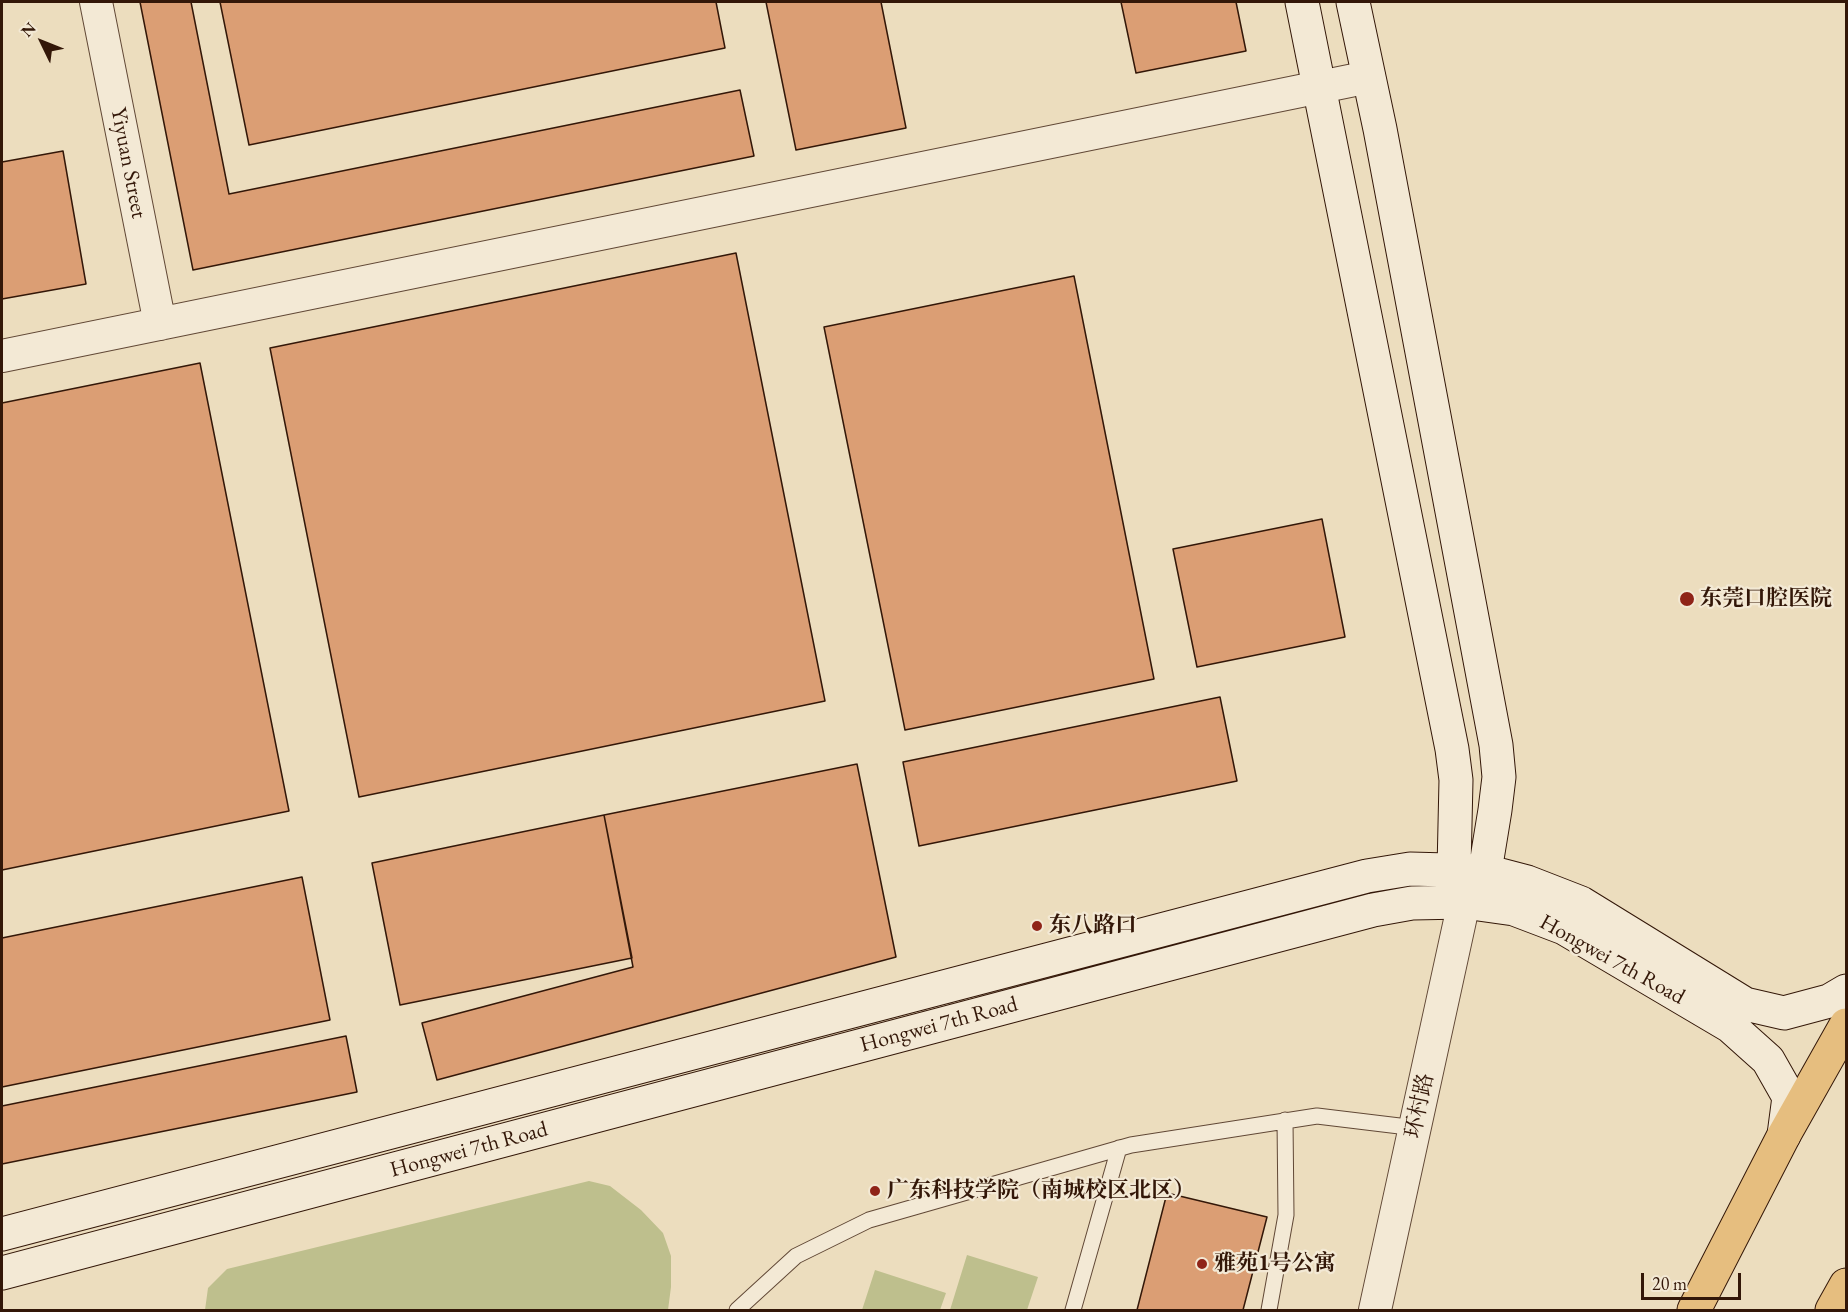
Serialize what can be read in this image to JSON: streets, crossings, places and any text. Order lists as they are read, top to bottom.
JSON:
{
  "streets": {
    "street": ["Yiyuan Street", "Hongwei 7th Road", "环村路"]
  },
  "crossings": [
    ["Hongwei 7th Road", "环村路"]
  ],
  "places": [
    "东莞口腔医院",
    "东八路口",
    "广东科技学院（南城校区北区）",
    "雅苑1号公寓"
  ],
  "scale_bar": "20 m",
  "north": "top left"
}
